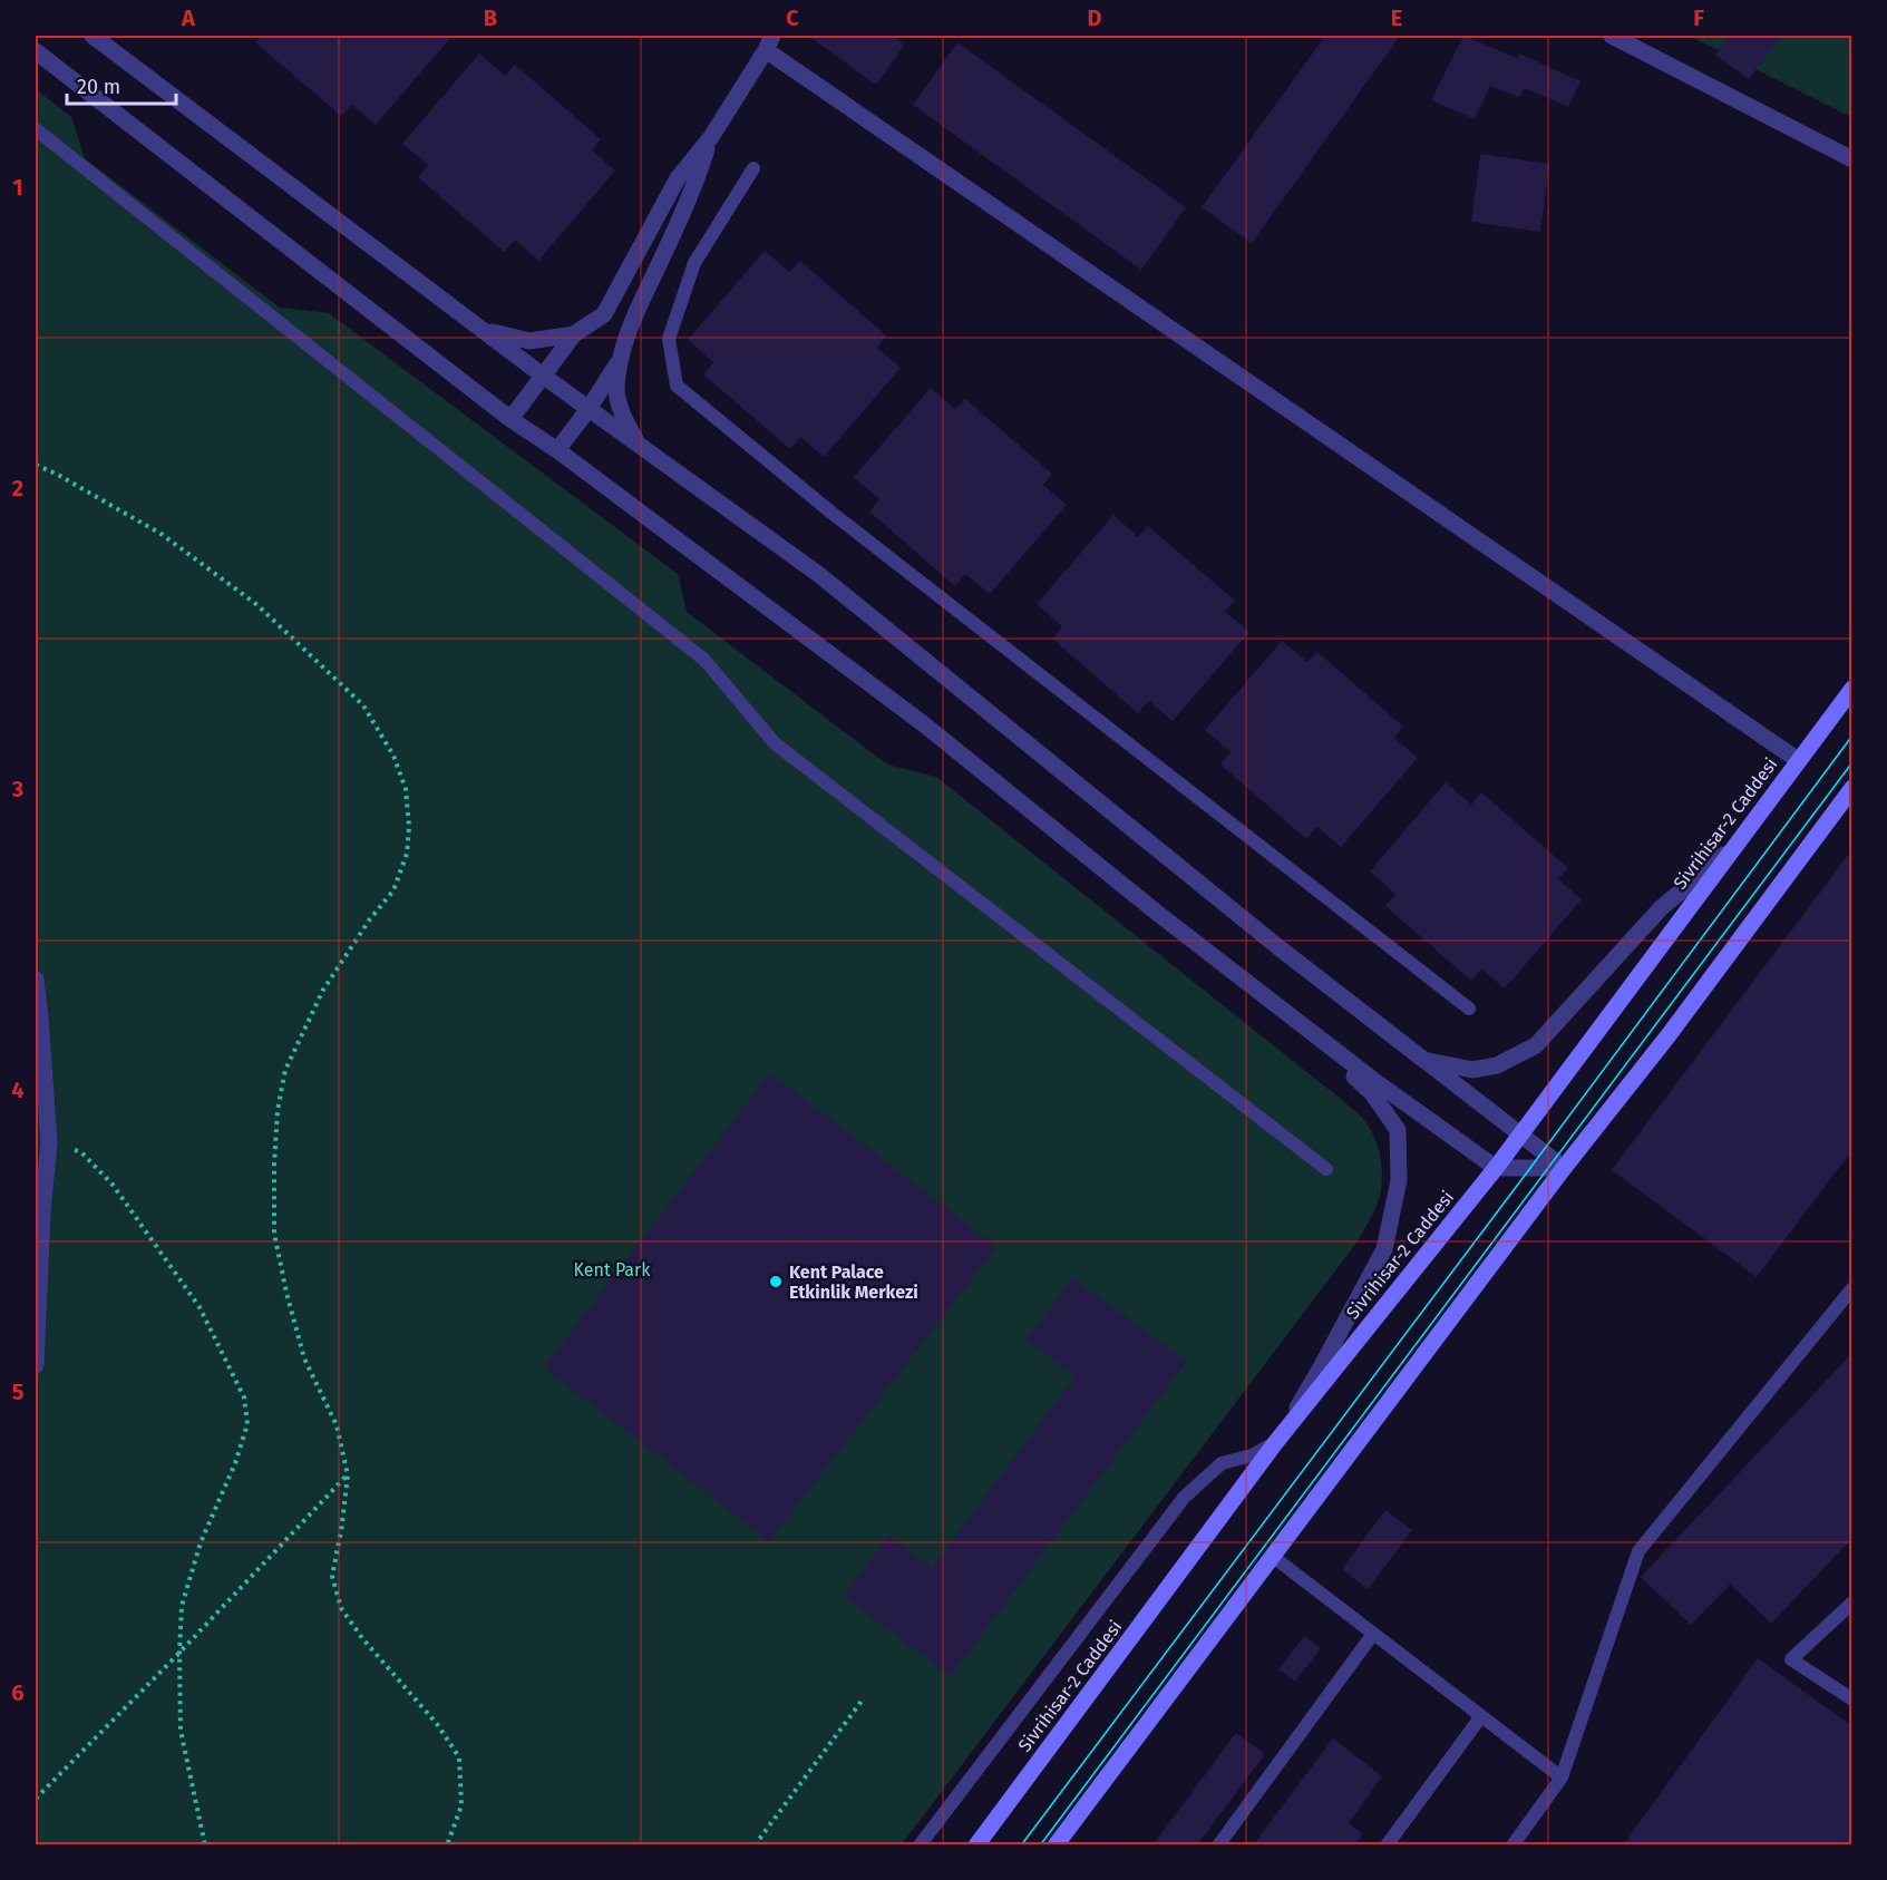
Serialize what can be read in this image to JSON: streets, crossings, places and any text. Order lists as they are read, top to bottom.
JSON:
{
  "streets": {
    "main road": ["Sivrihisar-2 Caddesi"]
  },
  "parks": ["Kent Park"],
  "places": ["Kent Palace Etkinlik Merkezi"],
  "scale_bar": "20 m",
  "grid": {
    "columns": [
      "A",
      "B",
      "C",
      "D",
      "E",
      "F"
    ],
    "rows": [
      "1",
      "2",
      "3",
      "4",
      "5",
      "6"
    ]
  }
}
